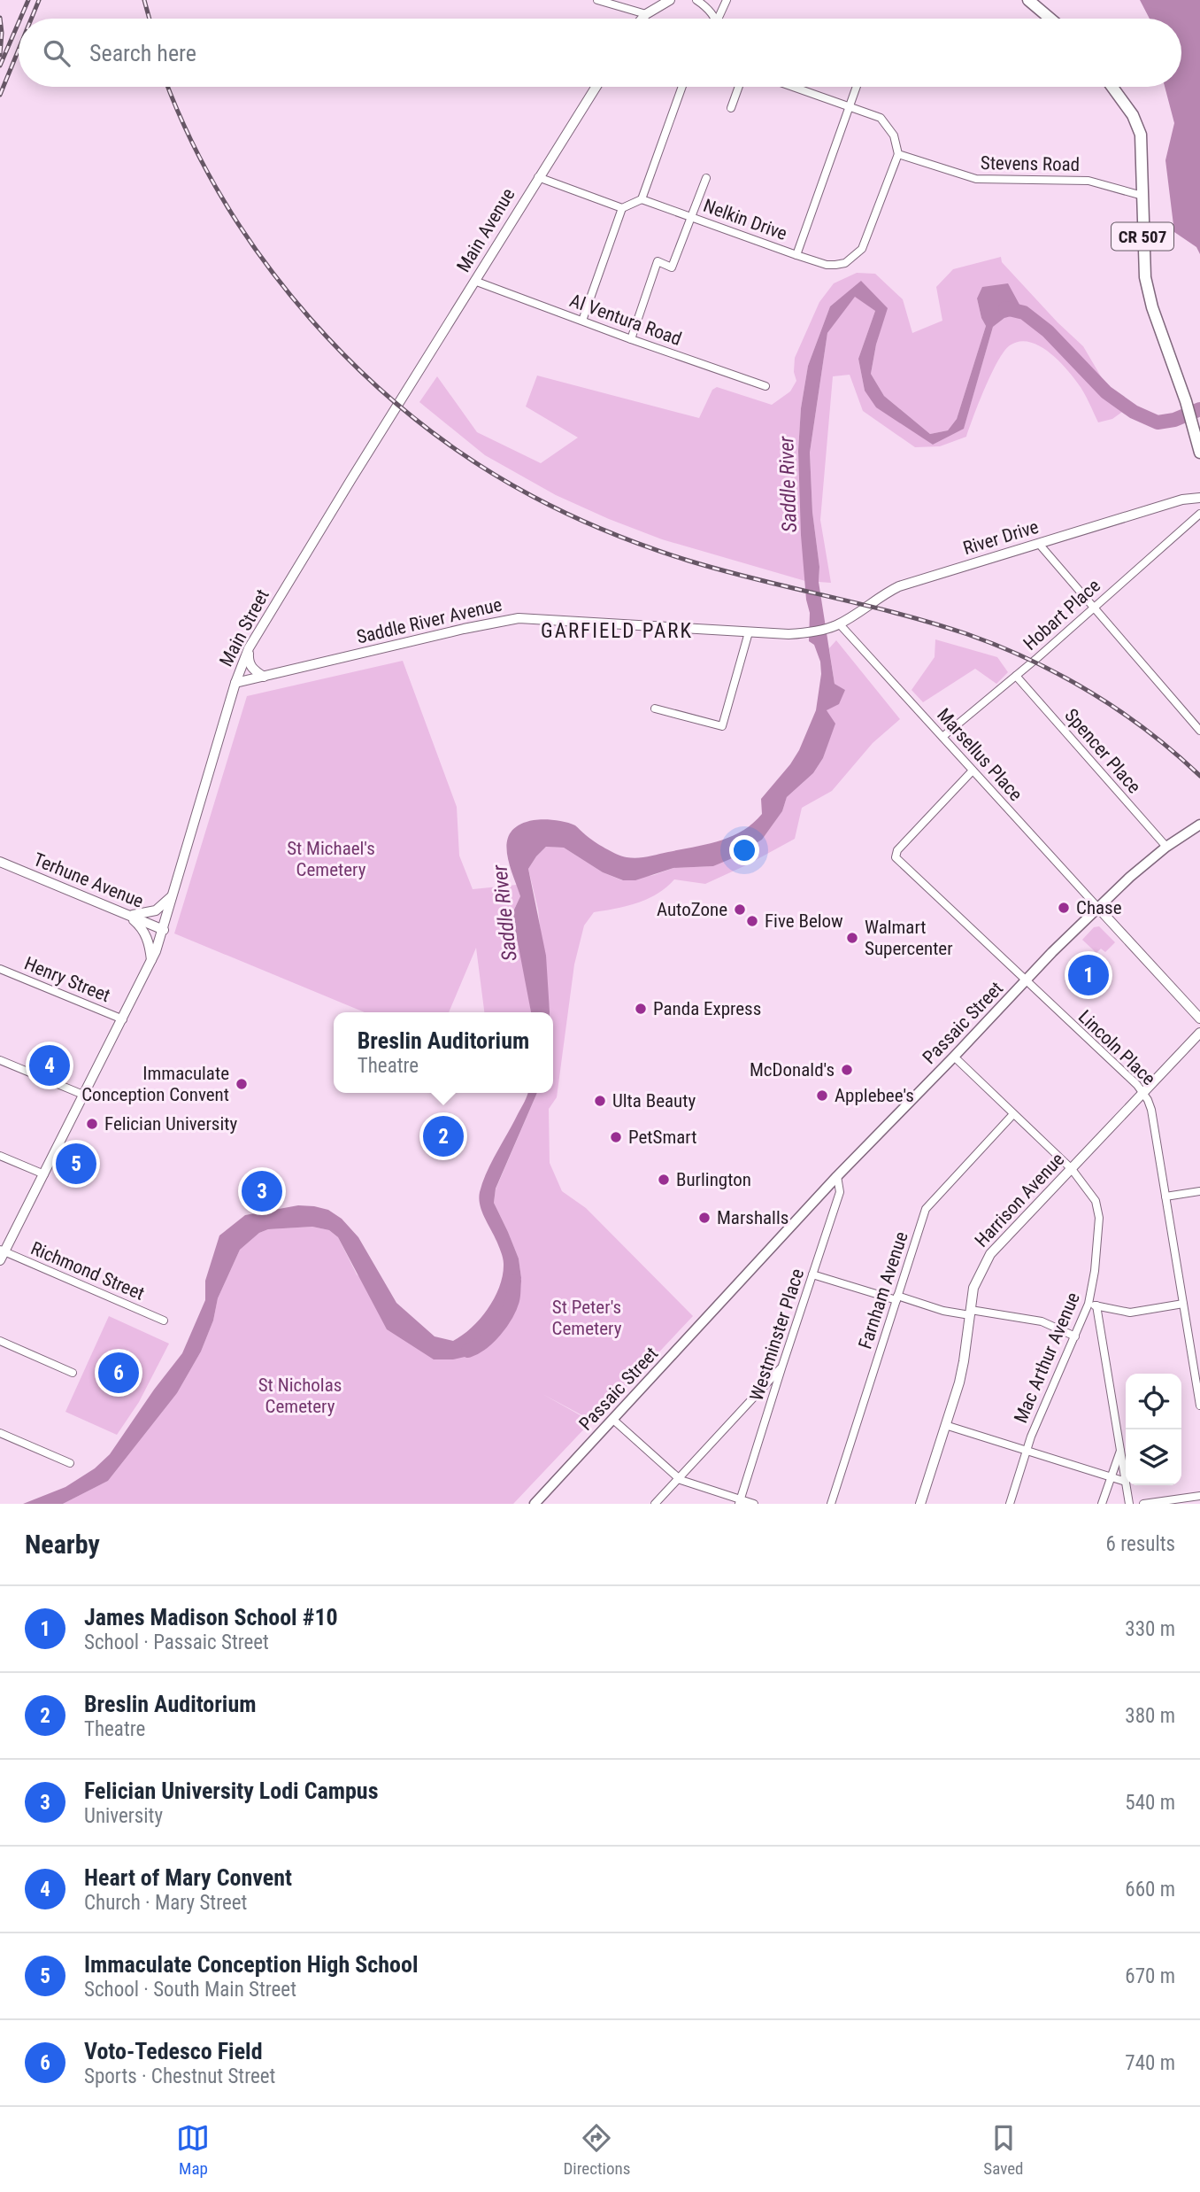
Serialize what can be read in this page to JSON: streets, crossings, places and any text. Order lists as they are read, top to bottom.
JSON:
{
  "streets": {
    "main road": ["CR 507", "Passaic Street"],
    "street": [
      "Stevens Road",
      "Nelkin Drive",
      "Main Avenue",
      "Al Ventura Road",
      "River Drive",
      "Hobart Place",
      "Saddle River Avenue",
      "Main Street",
      "Spencer Place",
      "Marsellus Place",
      "Terhune Avenue",
      "Henry Street",
      "Lincoln Place",
      "Harrison Avenue",
      "Richmond Street",
      "Farnham Avenue",
      "Westminster Place",
      "Mac Arthur Avenue"
    ]
  },
  "crossings": [
    ["Stevens Road", "Nelkin Drive"],
    ["Stevens Road", "CR 507"],
    ["Main Avenue", "Al Ventura Road"],
    ["Main Avenue", "Main Street"],
    ["River Drive", "Saddle River Avenue"],
    ["River Drive", "Marsellus Place"],
    ["Hobart Place", "Spencer Place"],
    ["Hobart Place", "Marsellus Place"],
    ["Saddle River Avenue", "Main Street"],
    ["Main Street", "Terhune Avenue"],
    ["Main Street", "Henry Street"],
    ["Main Street", "Richmond Street"],
    ["Spencer Place", "Passaic Street"],
    ["Marsellus Place", "Passaic Street"],
    ["Marsellus Place", "Lincoln Place"],
    ["Passaic Street", "Lincoln Place"],
    ["Passaic Street", "Westminster Place"],
    ["Passaic Street", "Mac Arthur Avenue"],
    ["Lincoln Place", "Harrison Avenue"],
    ["Harrison Avenue", "Mac Arthur Avenue"],
    ["Farnham Avenue", "Mac Arthur Avenue"]
  ],
  "districts": ["GARFIELD PARK"],
  "water": ["Saddle River"],
  "parks": ["St Michael's Cemetery", "St Peter's Cemetery", "St Nicholas Cemetery"],
  "places": [
    "Chase",
    "AutoZone",
    "Five Below",
    "Walmart Supercenter",
    "Panda Express",
    "McDonald's",
    "Immaculate Conception Convent",
    "Applebee's",
    "Ulta Beauty",
    "Felician University",
    "PetSmart",
    "Burlington",
    "Marshalls"
  ],
  "page": {
    "search": "Search here",
    "pins": [
      "1",
      "4",
      "2",
      "5",
      "3",
      "6"
    ],
    "popup": ["Breslin Auditorium", "Theatre"],
    "heading": ["Nearby", "6 results"],
    "list": [
      {
        "mark": "1",
        "name": "James Madison School #10",
        "note": "School · Passaic Street",
        "value": "330 m"
      },
      {
        "mark": "2",
        "name": "Breslin Auditorium",
        "note": "Theatre",
        "value": "380 m"
      },
      {
        "mark": "3",
        "name": "Felician University Lodi Campus",
        "note": "University",
        "value": "540 m"
      },
      {
        "mark": "4",
        "name": "Heart of Mary Convent",
        "note": "Church · Mary Street",
        "value": "660 m"
      },
      {
        "mark": "5",
        "name": "Immaculate Conception High School",
        "note": "School · South Main Street",
        "value": "670 m"
      },
      {
        "mark": "6",
        "name": "Voto-Tedesco Field",
        "note": "Sports · Chestnut Street",
        "value": "740 m"
      }
    ],
    "nav": ["Map", "Directions", "Saved"]
  }
}
